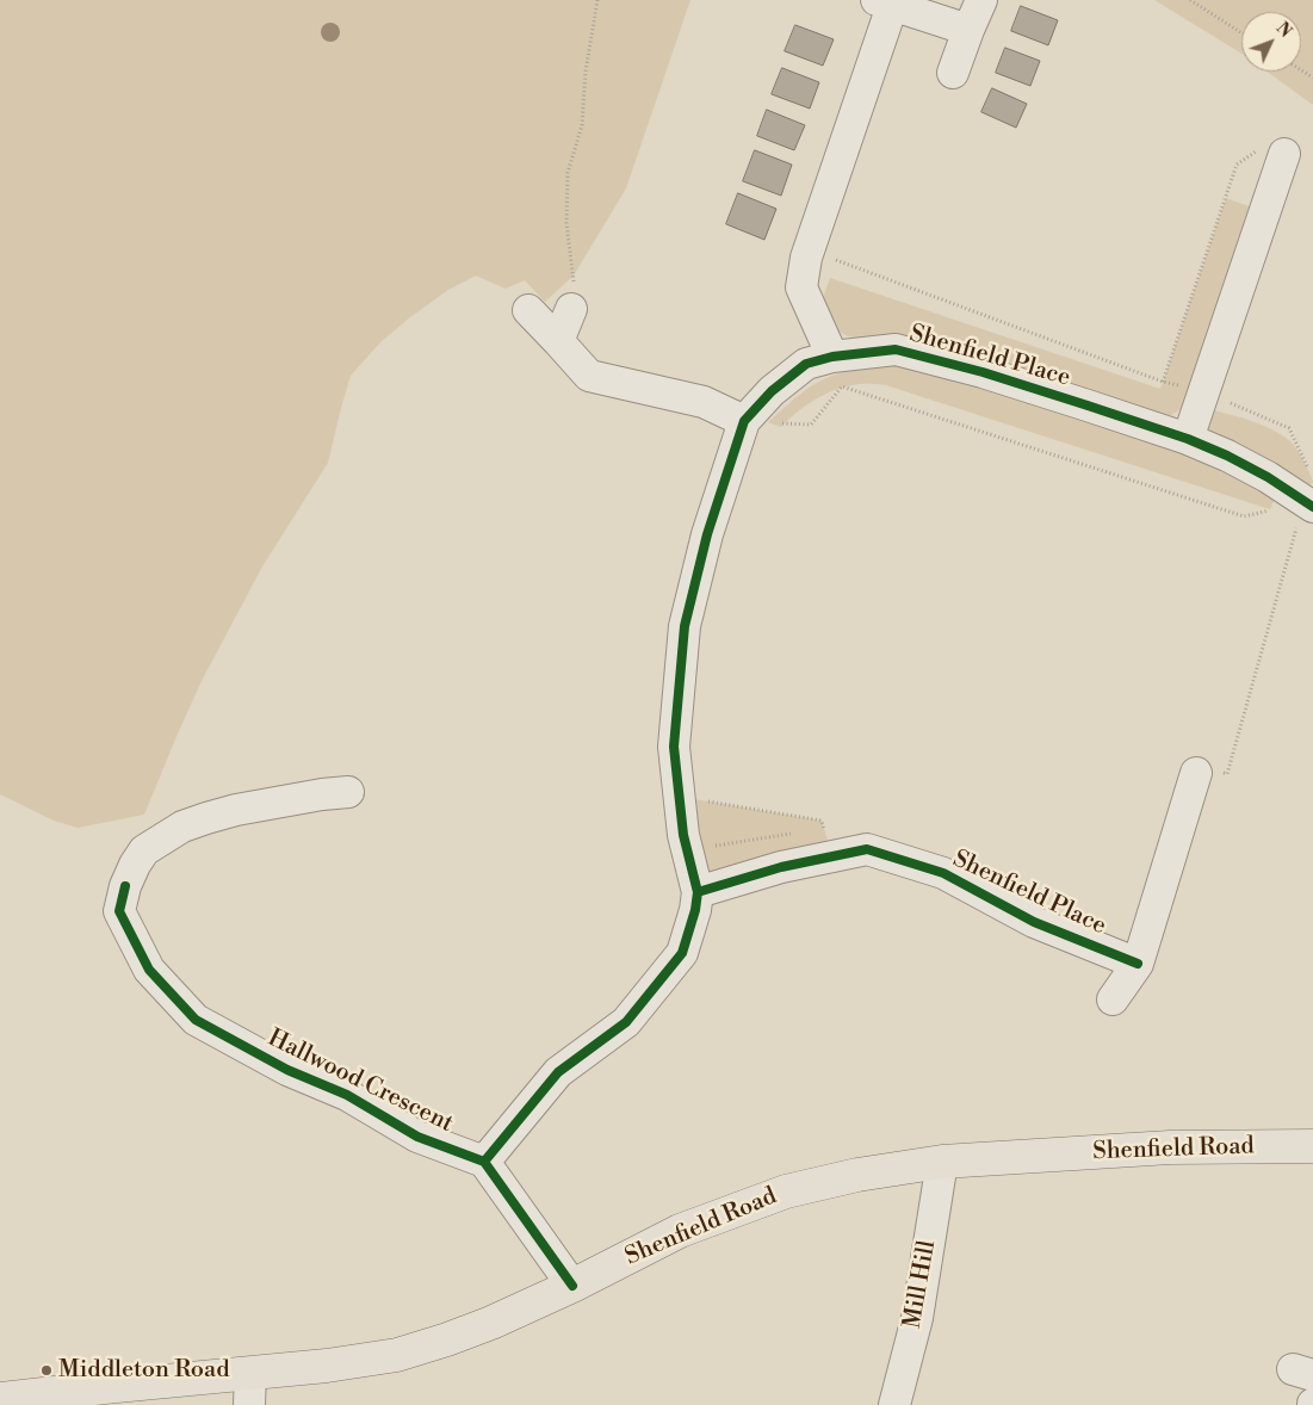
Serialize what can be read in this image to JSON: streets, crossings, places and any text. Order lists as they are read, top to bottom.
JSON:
{
  "streets": {
    "main road": ["Shenfield Road"],
    "street": ["Shenfield Place", "Hallwood Crescent", "Mill Hill"]
  },
  "crossings": [
    ["Shenfield Place", "Hallwood Crescent"],
    ["Shenfield Road", "Mill Hill"]
  ],
  "places": ["Middleton Road"],
  "north": "top right"
}
